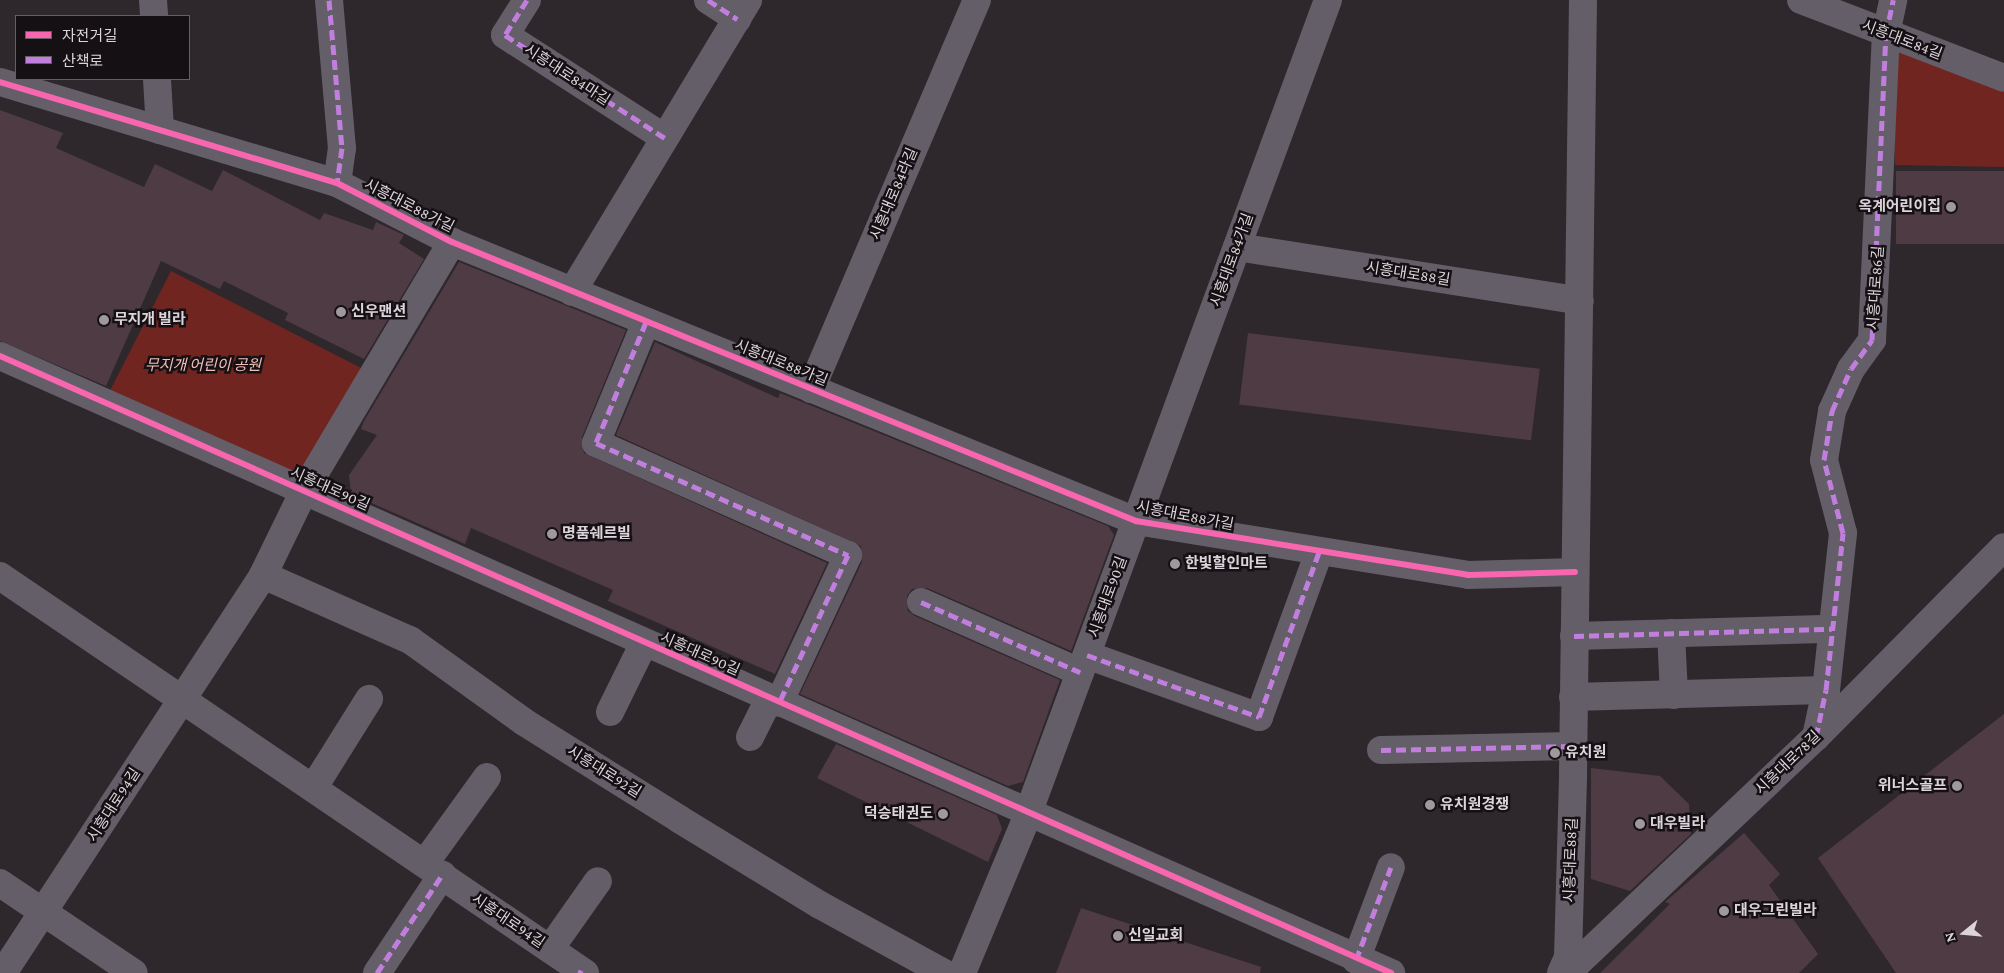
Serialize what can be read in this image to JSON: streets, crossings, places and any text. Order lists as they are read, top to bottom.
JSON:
{
  "streets": {
    "street": [
      "시흥대로84길",
      "시흥대로84마길",
      "시흥대로84라길",
      "시흥대로88가길",
      "시흥대로84가길",
      "시흥대로88길",
      "시흥대로86길",
      "시흥대로90길",
      "시흥대로78길",
      "시흥대로92길",
      "시흥대로94길"
    ]
  },
  "crossings": [
    ["시흥대로84길", "시흥대로86길"],
    ["시흥대로84라길", "시흥대로88가길"],
    ["시흥대로88가길", "시흥대로84가길"],
    ["시흥대로88가길", "시흥대로88길"],
    ["시흥대로88가길", "시흥대로90길"],
    ["시흥대로84가길", "시흥대로88길"],
    ["시흥대로84가길", "시흥대로90길"],
    ["시흥대로86길", "시흥대로78길"],
    ["시흥대로90길", "시흥대로92길"],
    ["시흥대로90길", "시흥대로94길"]
  ],
  "parks": ["무지개 어린이 공원"],
  "places": [
    "옥계어린이집",
    "신우맨션",
    "무지개 빌라",
    "명품쉐르빌",
    "한빛할인마트",
    "유치원",
    "위너스골프",
    "유치원경쟁",
    "덕승태권도",
    "대우빌라",
    "대우그린빌라",
    "신일교회"
  ],
  "legend": ["자전거길", "산책로"],
  "north": "left"
}
